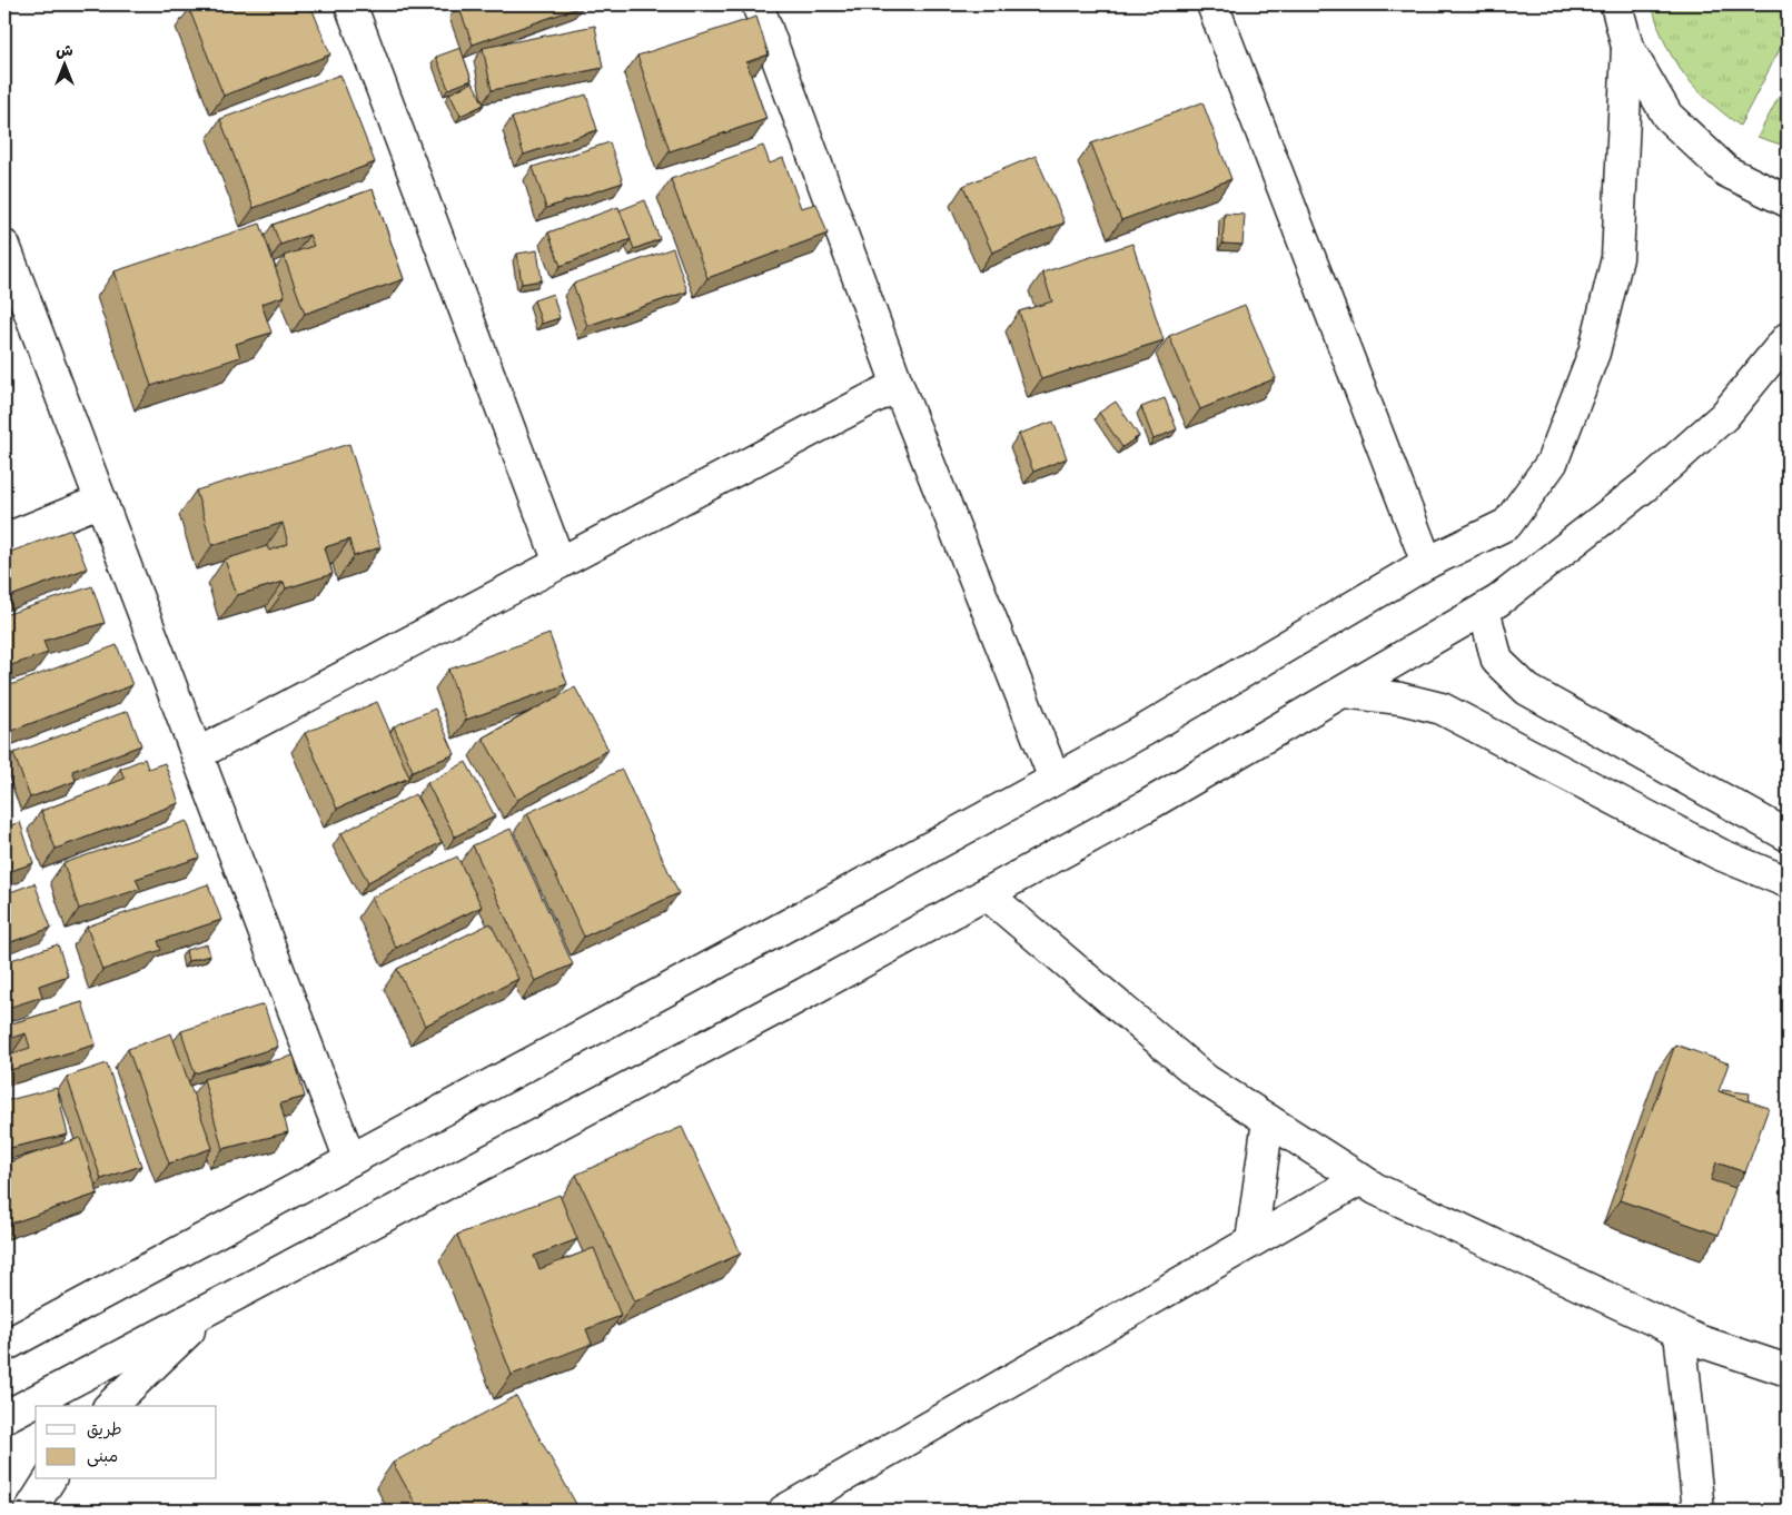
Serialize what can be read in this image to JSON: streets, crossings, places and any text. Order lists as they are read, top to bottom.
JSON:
{
  "legend": ["طريق", "مبنى"],
  "north": "top"
}
